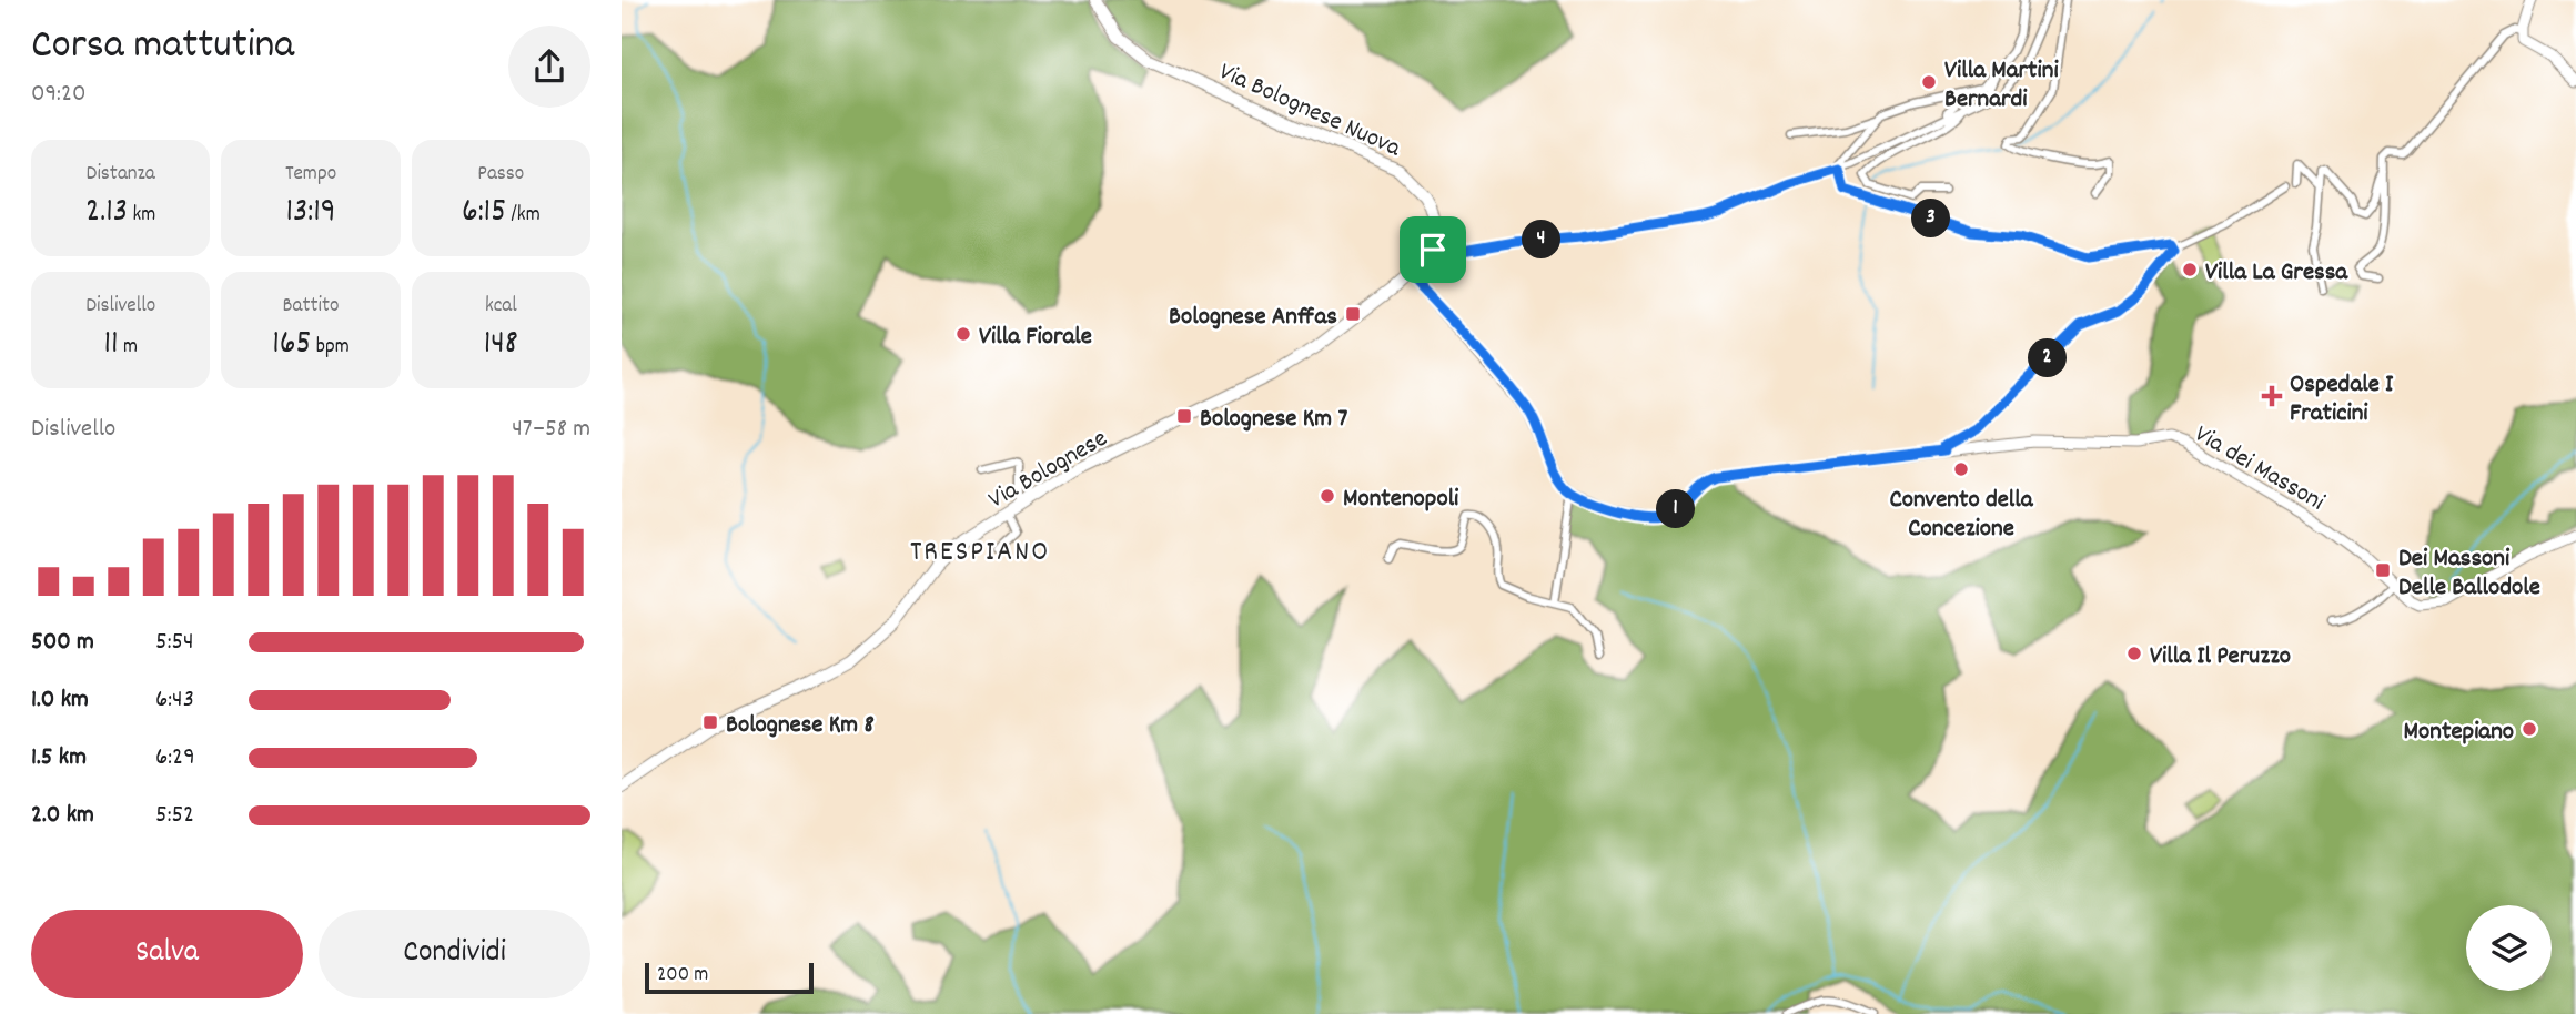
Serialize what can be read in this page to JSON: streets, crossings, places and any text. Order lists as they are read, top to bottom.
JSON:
{
  "streets": {
    "main road": ["Via Bolognese Nuova", "Via Bolognese"],
    "street": ["Via dei Massoni"]
  },
  "crossings": [
    ["Via Bolognese Nuova", "Via Bolognese"]
  ],
  "districts": ["TRESPIANO"],
  "places": {
    "other": [
      "Villa Martini Bernardi",
      "Villa La Gressa",
      "Villa Fiorale",
      "Convento della Concezione",
      "Montenopoli",
      "Villa Il Peruzzo",
      "Montepiano"
    ],
    "transit": [
      "Bolognese Anffas",
      "Bolognese Km 7",
      "Dei Massoni Delle Ballodole",
      "Bolognese Km 8"
    ],
    "health": ["Ospedale I Fraticini"]
  },
  "scale_bar": "200 m",
  "page": {
    "heading": ["Corsa mattutina", "09:20"],
    "stats": [
      ["Distanza", "2.13 km"],
      ["Tempo", "13:19"],
      ["Passo", "6:15 /km"],
      ["Dislivello", "11 m"],
      ["Battito", "165 bpm"],
      ["kcal", "148"]
    ],
    "pins": [
      "3",
      "4",
      "2",
      "1"
    ],
    "chart": ["Dislivello", "47–58 m"],
    "list": [
      {
        "name": "500 m",
        "note": "5:54"
      },
      {
        "name": "1.0 km",
        "note": "6:43"
      },
      {
        "name": "1.5 km",
        "note": "6:29"
      },
      {
        "name": "2.0 km",
        "note": "5:52"
      }
    ],
    "buttons": ["Salva", "Condividi"],
    "scale": "200 m"
  }
}
